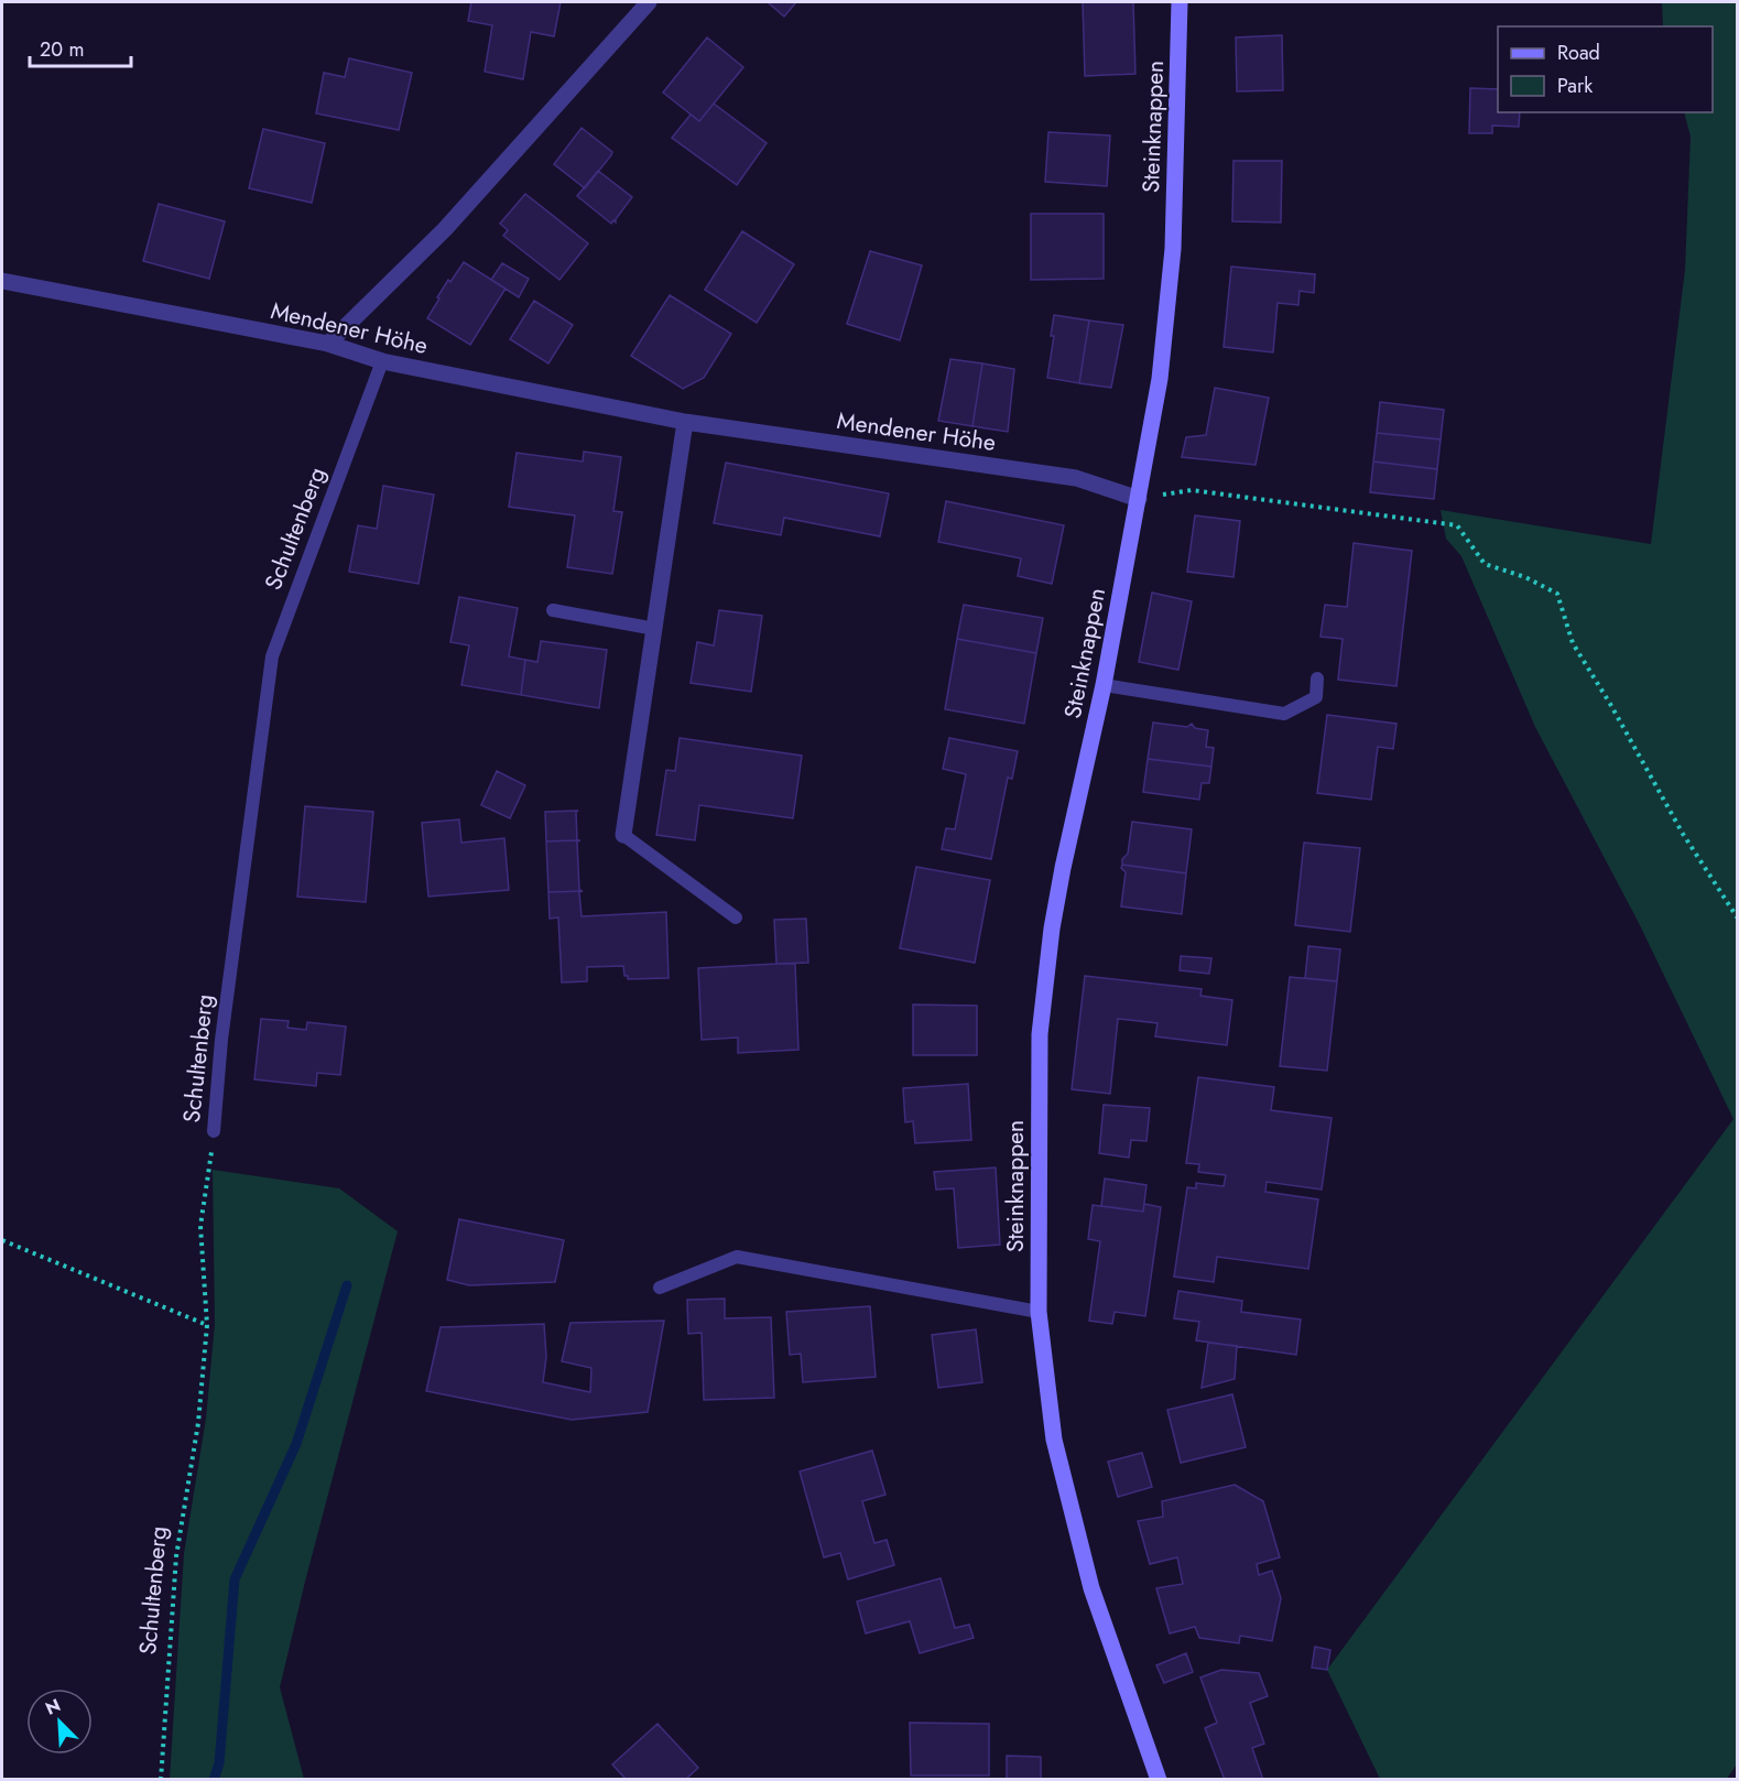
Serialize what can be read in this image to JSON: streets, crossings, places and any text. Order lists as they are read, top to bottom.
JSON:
{
  "streets": {
    "street": ["Steinknappen", "Mendener Höhe"],
    "lane": ["Schultenberg"]
  },
  "crossings": [
    ["Steinknappen", "Mendener Höhe"],
    ["Mendener Höhe", "Schultenberg"]
  ],
  "legend": ["Road", "Park"],
  "scale_bar": "20 m",
  "north": "top left"
}
